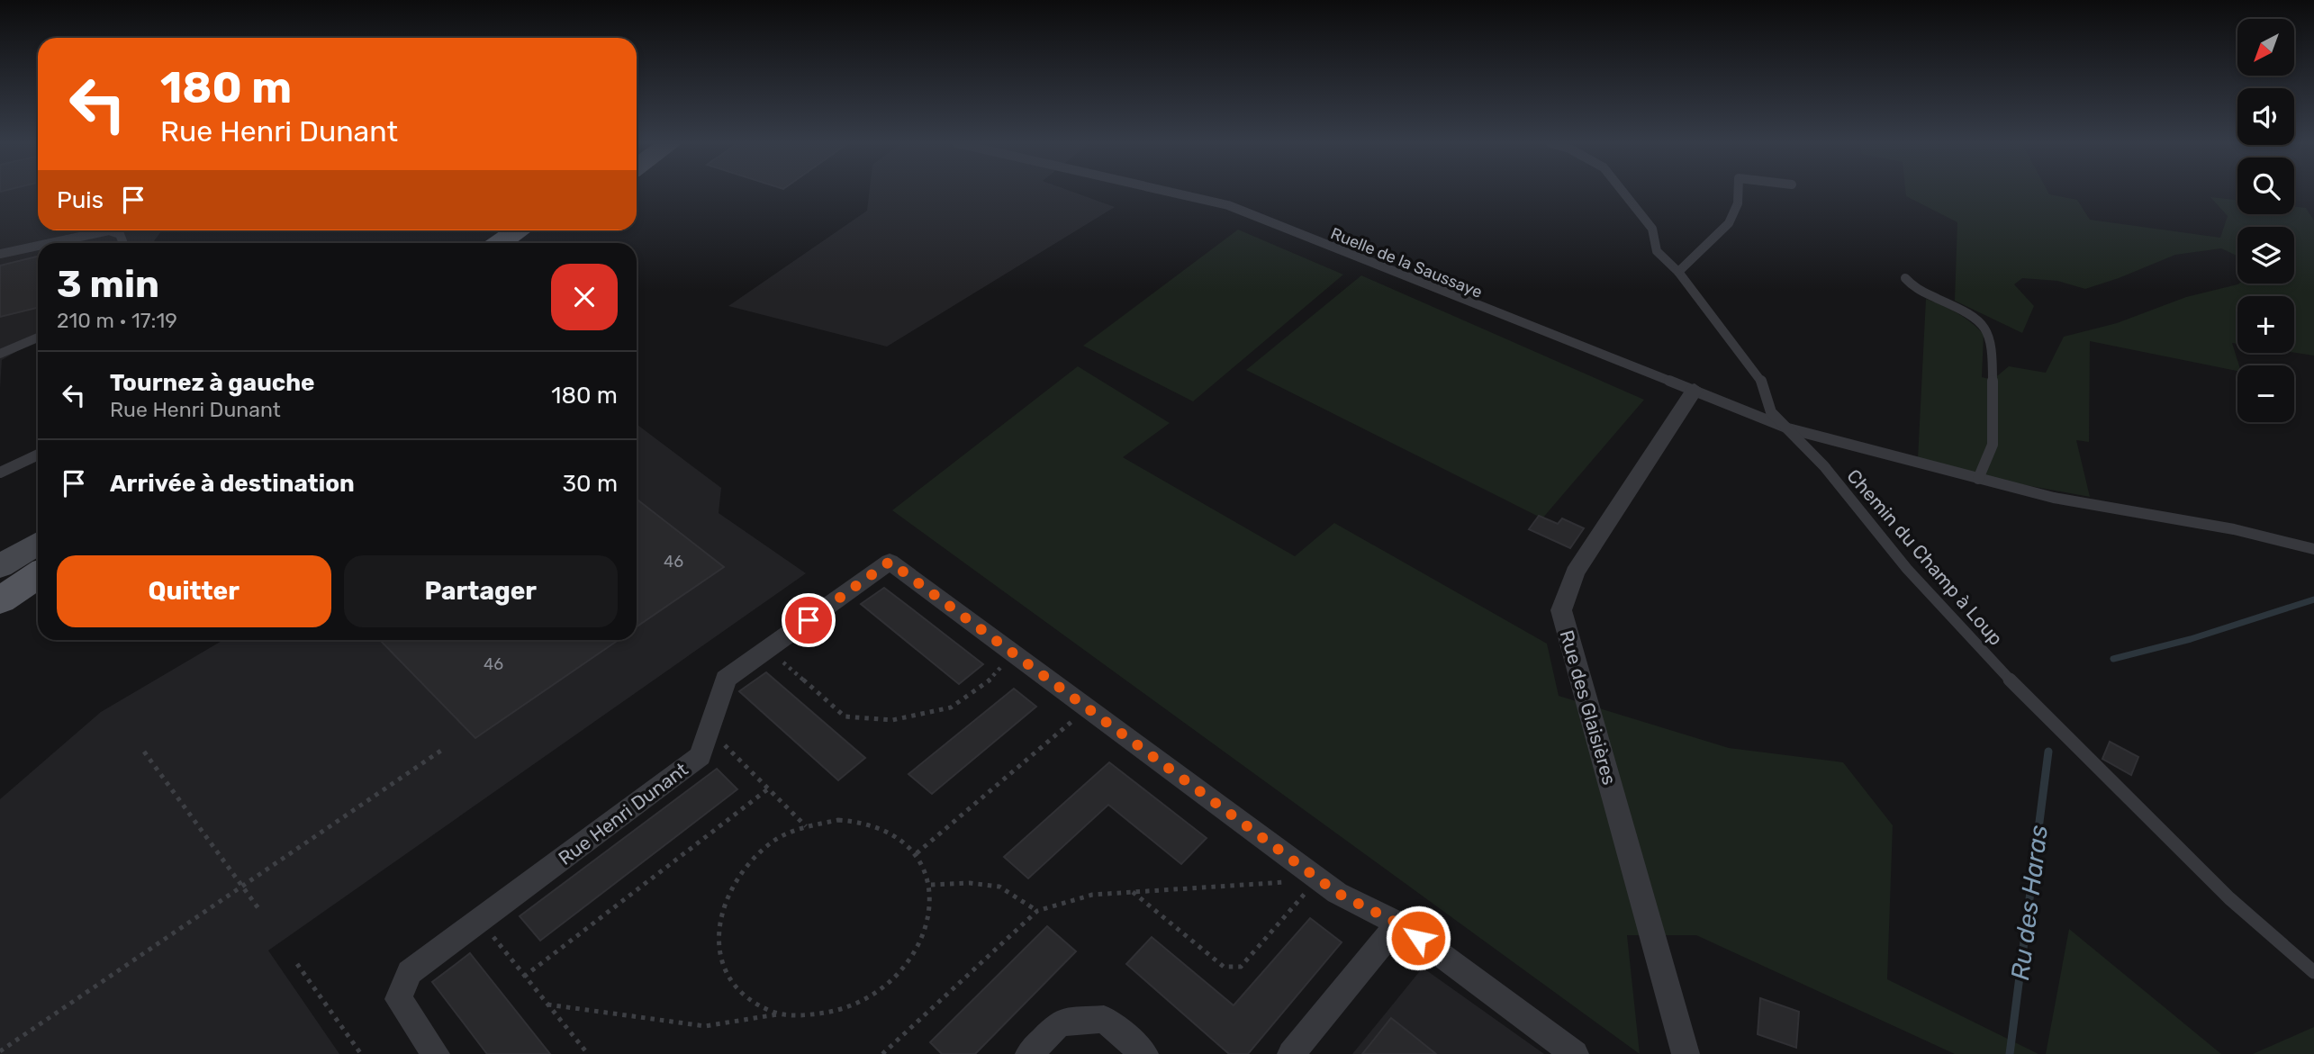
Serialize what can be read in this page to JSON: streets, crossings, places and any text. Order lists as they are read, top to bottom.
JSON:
{
  "streets": {
    "street": ["Rue des Glaisières", "Rue Henri Dunant"],
    "lane": ["Ruelle de la Saussaye", "Chemin du Champ à Loup"]
  },
  "crossings": [
    ["Ruelle de la Saussaye", "Chemin du Champ à Loup"],
    ["Ruelle de la Saussaye", "Rue des Glaisières"]
  ],
  "water": ["Ru des Haras"],
  "house_numbers": ["46", "46"],
  "north": "bottom left",
  "page": {
    "map_buttons": ["+", "−"],
    "turn": ["180 m", "Rue Henri Dunant"],
    "then": "Puis",
    "heading": ["3 min", "210 m · 17:19"],
    "list": [
      {
        "name": "Tournez à gauche",
        "note": "Rue Henri Dunant",
        "value": "180 m"
      },
      {
        "name": "Arrivée à destination",
        "value": "30 m"
      }
    ],
    "buttons": ["Quitter", "Partager"]
  }
}
